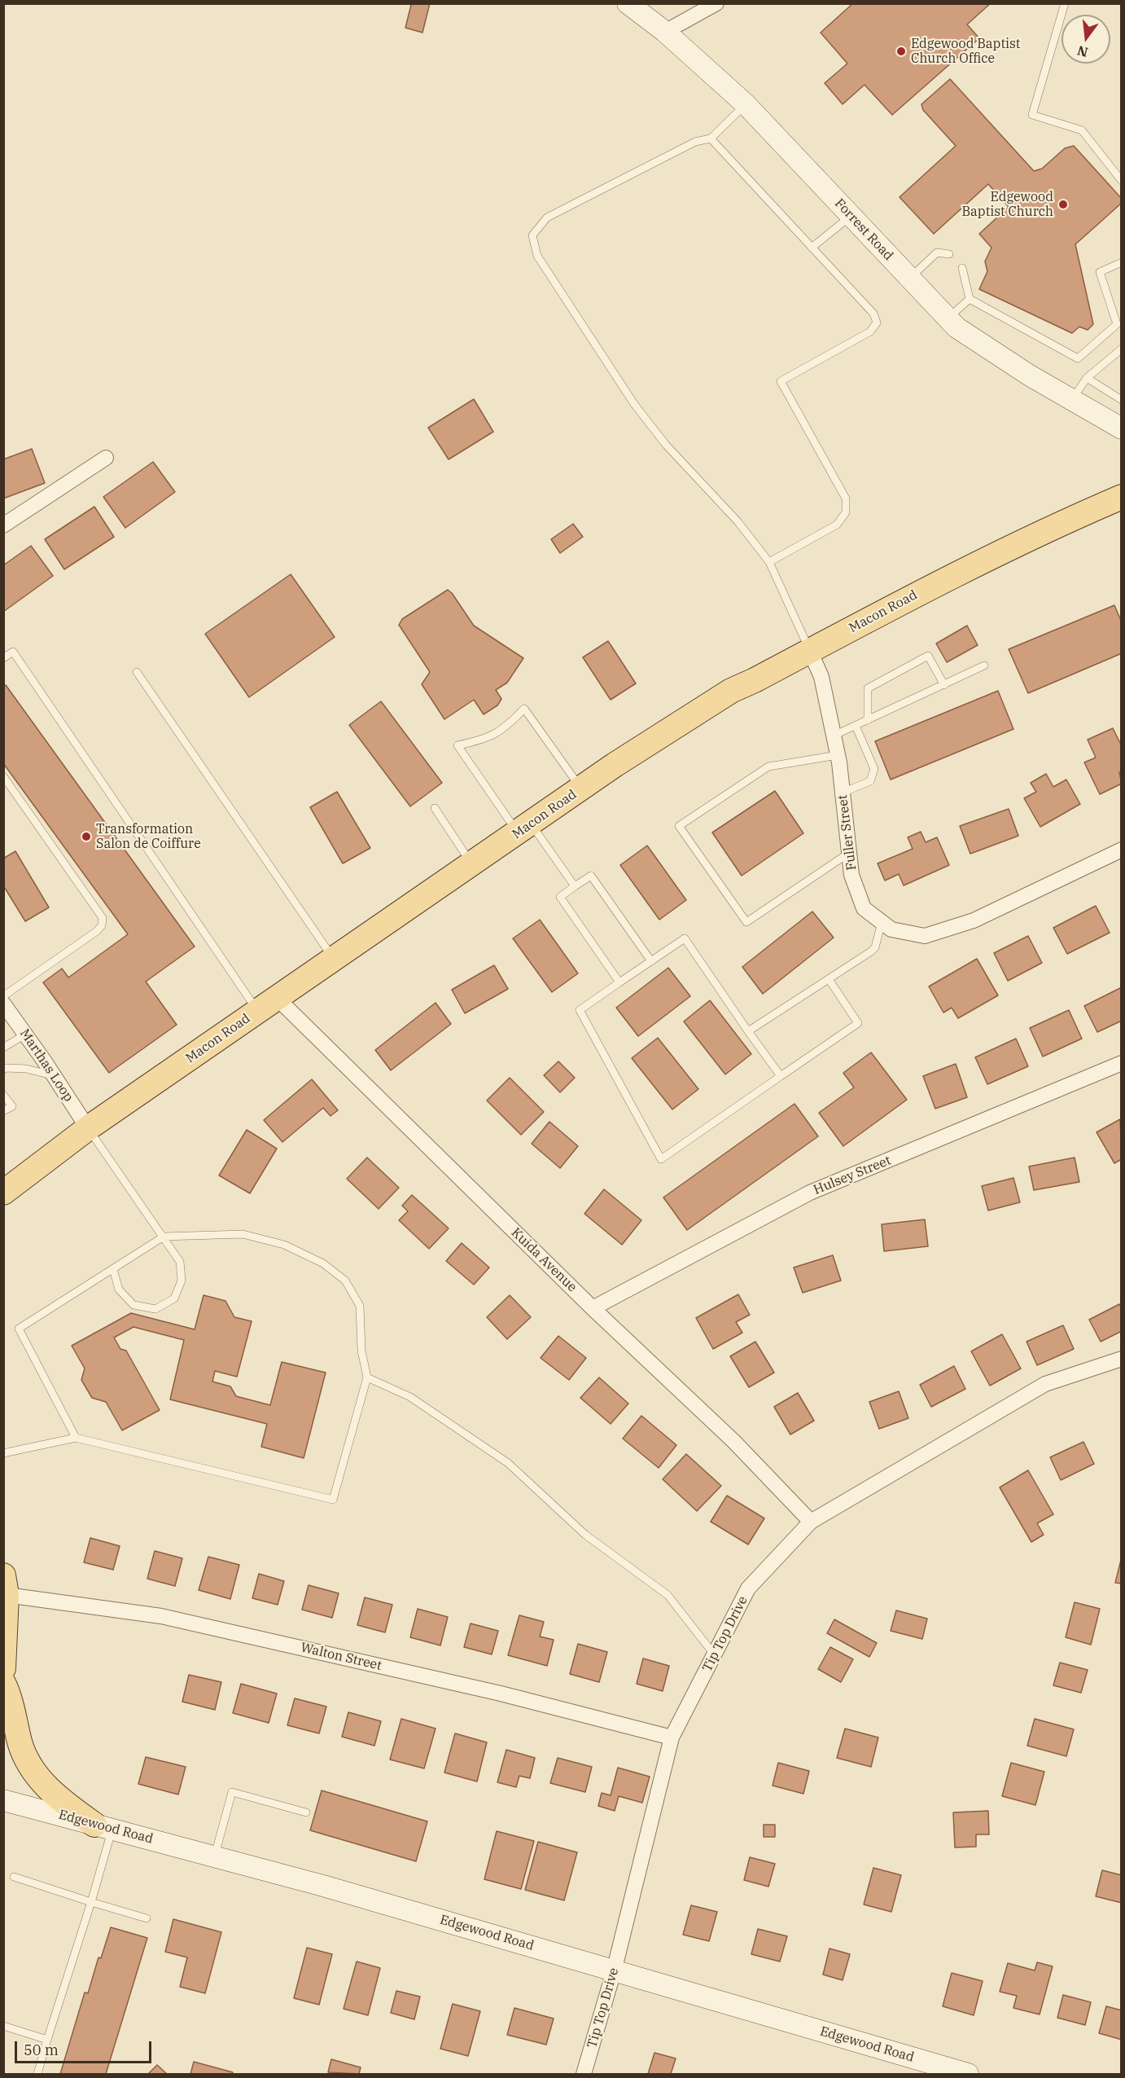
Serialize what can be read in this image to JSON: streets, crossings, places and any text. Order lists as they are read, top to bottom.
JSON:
{
  "streets": {
    "main road": ["Macon Road"],
    "street": [
      "Forrest Road",
      "Fuller Street",
      "Marthas Loop",
      "Hulsey Street",
      "Kuida Avenue",
      "Tip Top Drive",
      "Walton Street",
      "Edgewood Road"
    ]
  },
  "crossings": [
    ["Macon Road", "Fuller Street"],
    ["Macon Road", "Marthas Loop"],
    ["Macon Road", "Kuida Avenue"],
    ["Hulsey Street", "Kuida Avenue"],
    ["Kuida Avenue", "Tip Top Drive"],
    ["Tip Top Drive", "Walton Street"],
    ["Tip Top Drive", "Edgewood Road"]
  ],
  "places": ["Edgewood Baptist Church Office", "Edgewood Baptist Church", "Transformation Salon de Coiffure"],
  "scale_bar": "50 m",
  "north": "bottom"
}
